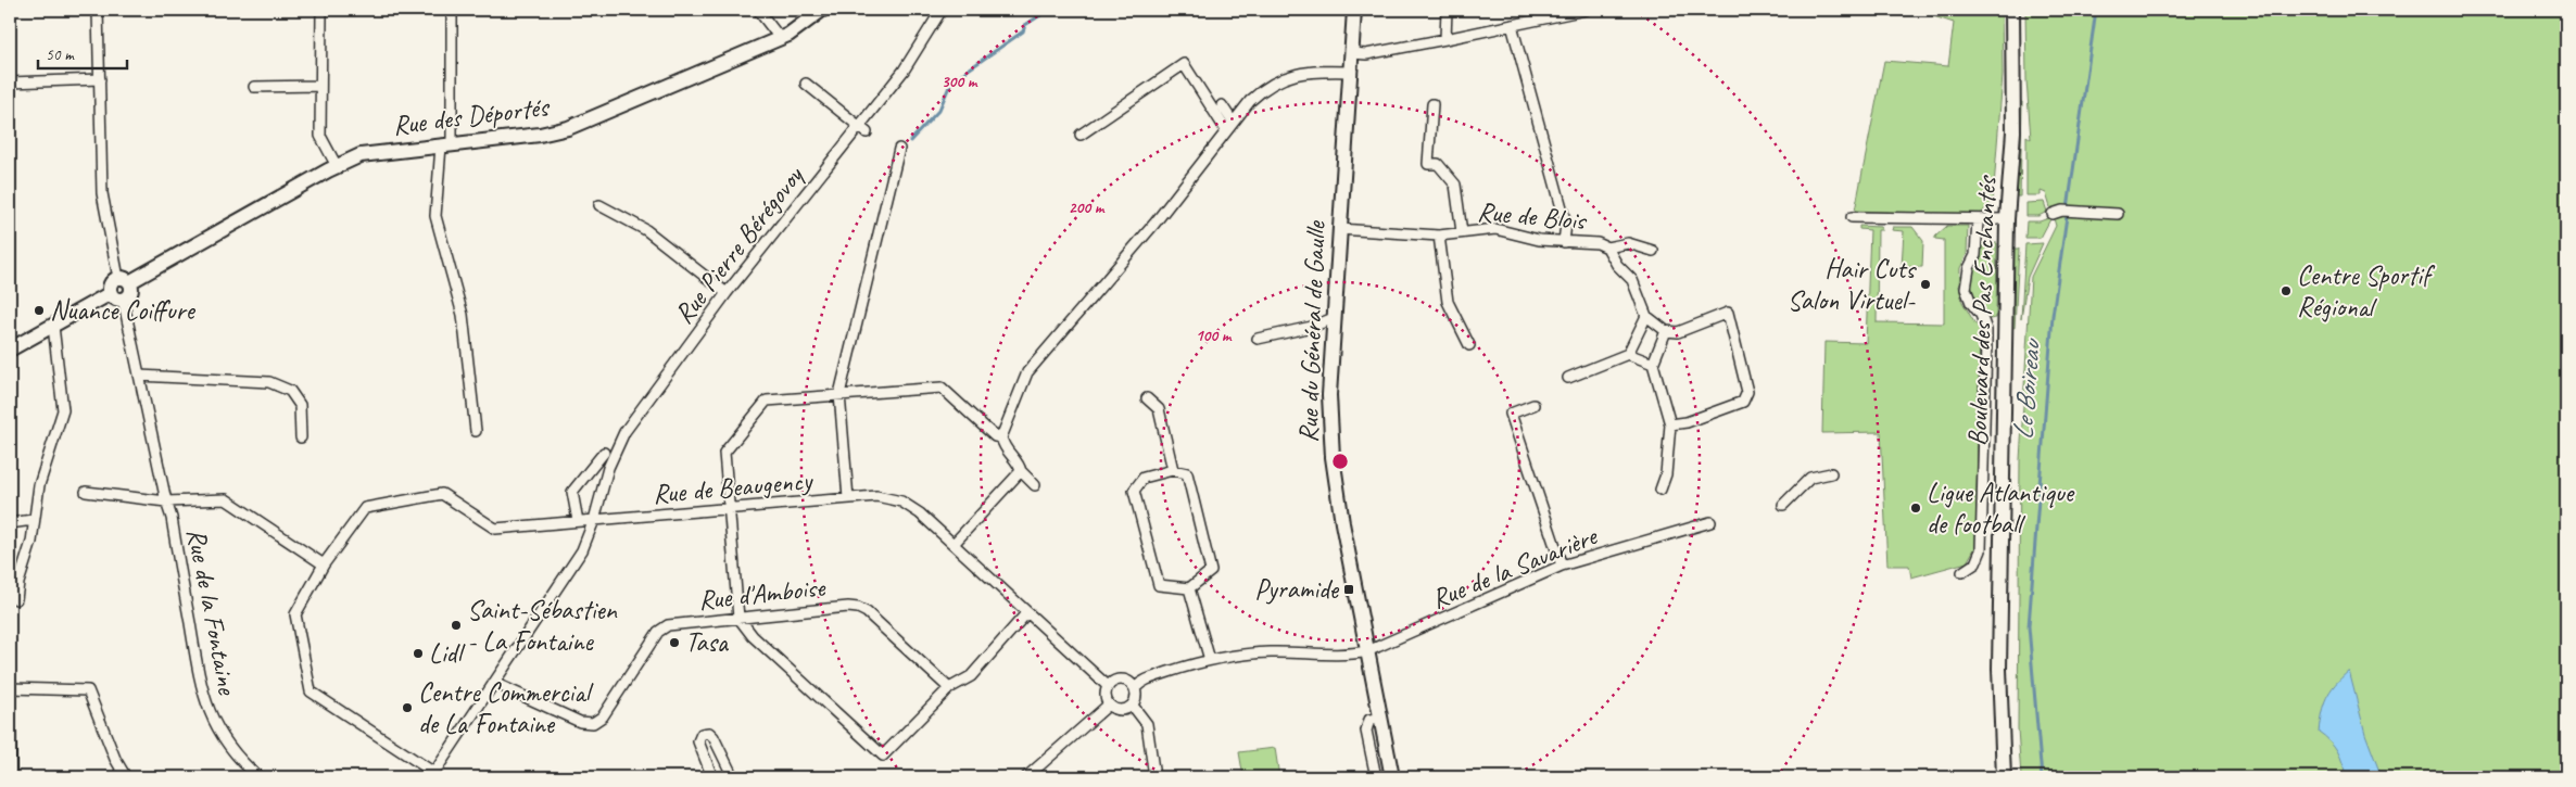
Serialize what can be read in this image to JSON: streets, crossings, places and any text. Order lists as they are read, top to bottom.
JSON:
{
  "streets": {
    "street": [
      "Rue des Déportés",
      "Rue de Blois",
      "Rue Pierre Bérégovoy",
      "Boulevard des Pas Enchantés",
      "Rue du Général de Gaulle",
      "Rue de Beaugency",
      "Rue de la Savarière",
      "Rue d'Amboise",
      "Rue de la Fontaine"
    ]
  },
  "crossings": [
    ["Rue de Blois", "Rue du Général de Gaulle"],
    ["Rue Pierre Bérégovoy", "Rue de Beaugency"],
    ["Rue du Général de Gaulle", "Rue de la Savarière"],
    ["Rue de Beaugency", "Rue de la Savarière"]
  ],
  "water": ["Le Boireau"],
  "places": {
    "other": [
      "Hair Cuts Salon Virtuel-",
      "Centre Sportif Régional",
      "Nuance Coiffure",
      "Ligue Atlantique de football",
      "Saint-Sébastien - La Fontaine",
      "Tasa",
      "Lidl",
      "Centre Commercial de La Fontaine"
    ],
    "transit": ["Pyramide"]
  },
  "scale_bar": "50 m",
  "rings": ["300 m", "200 m", "100 m"]
}
